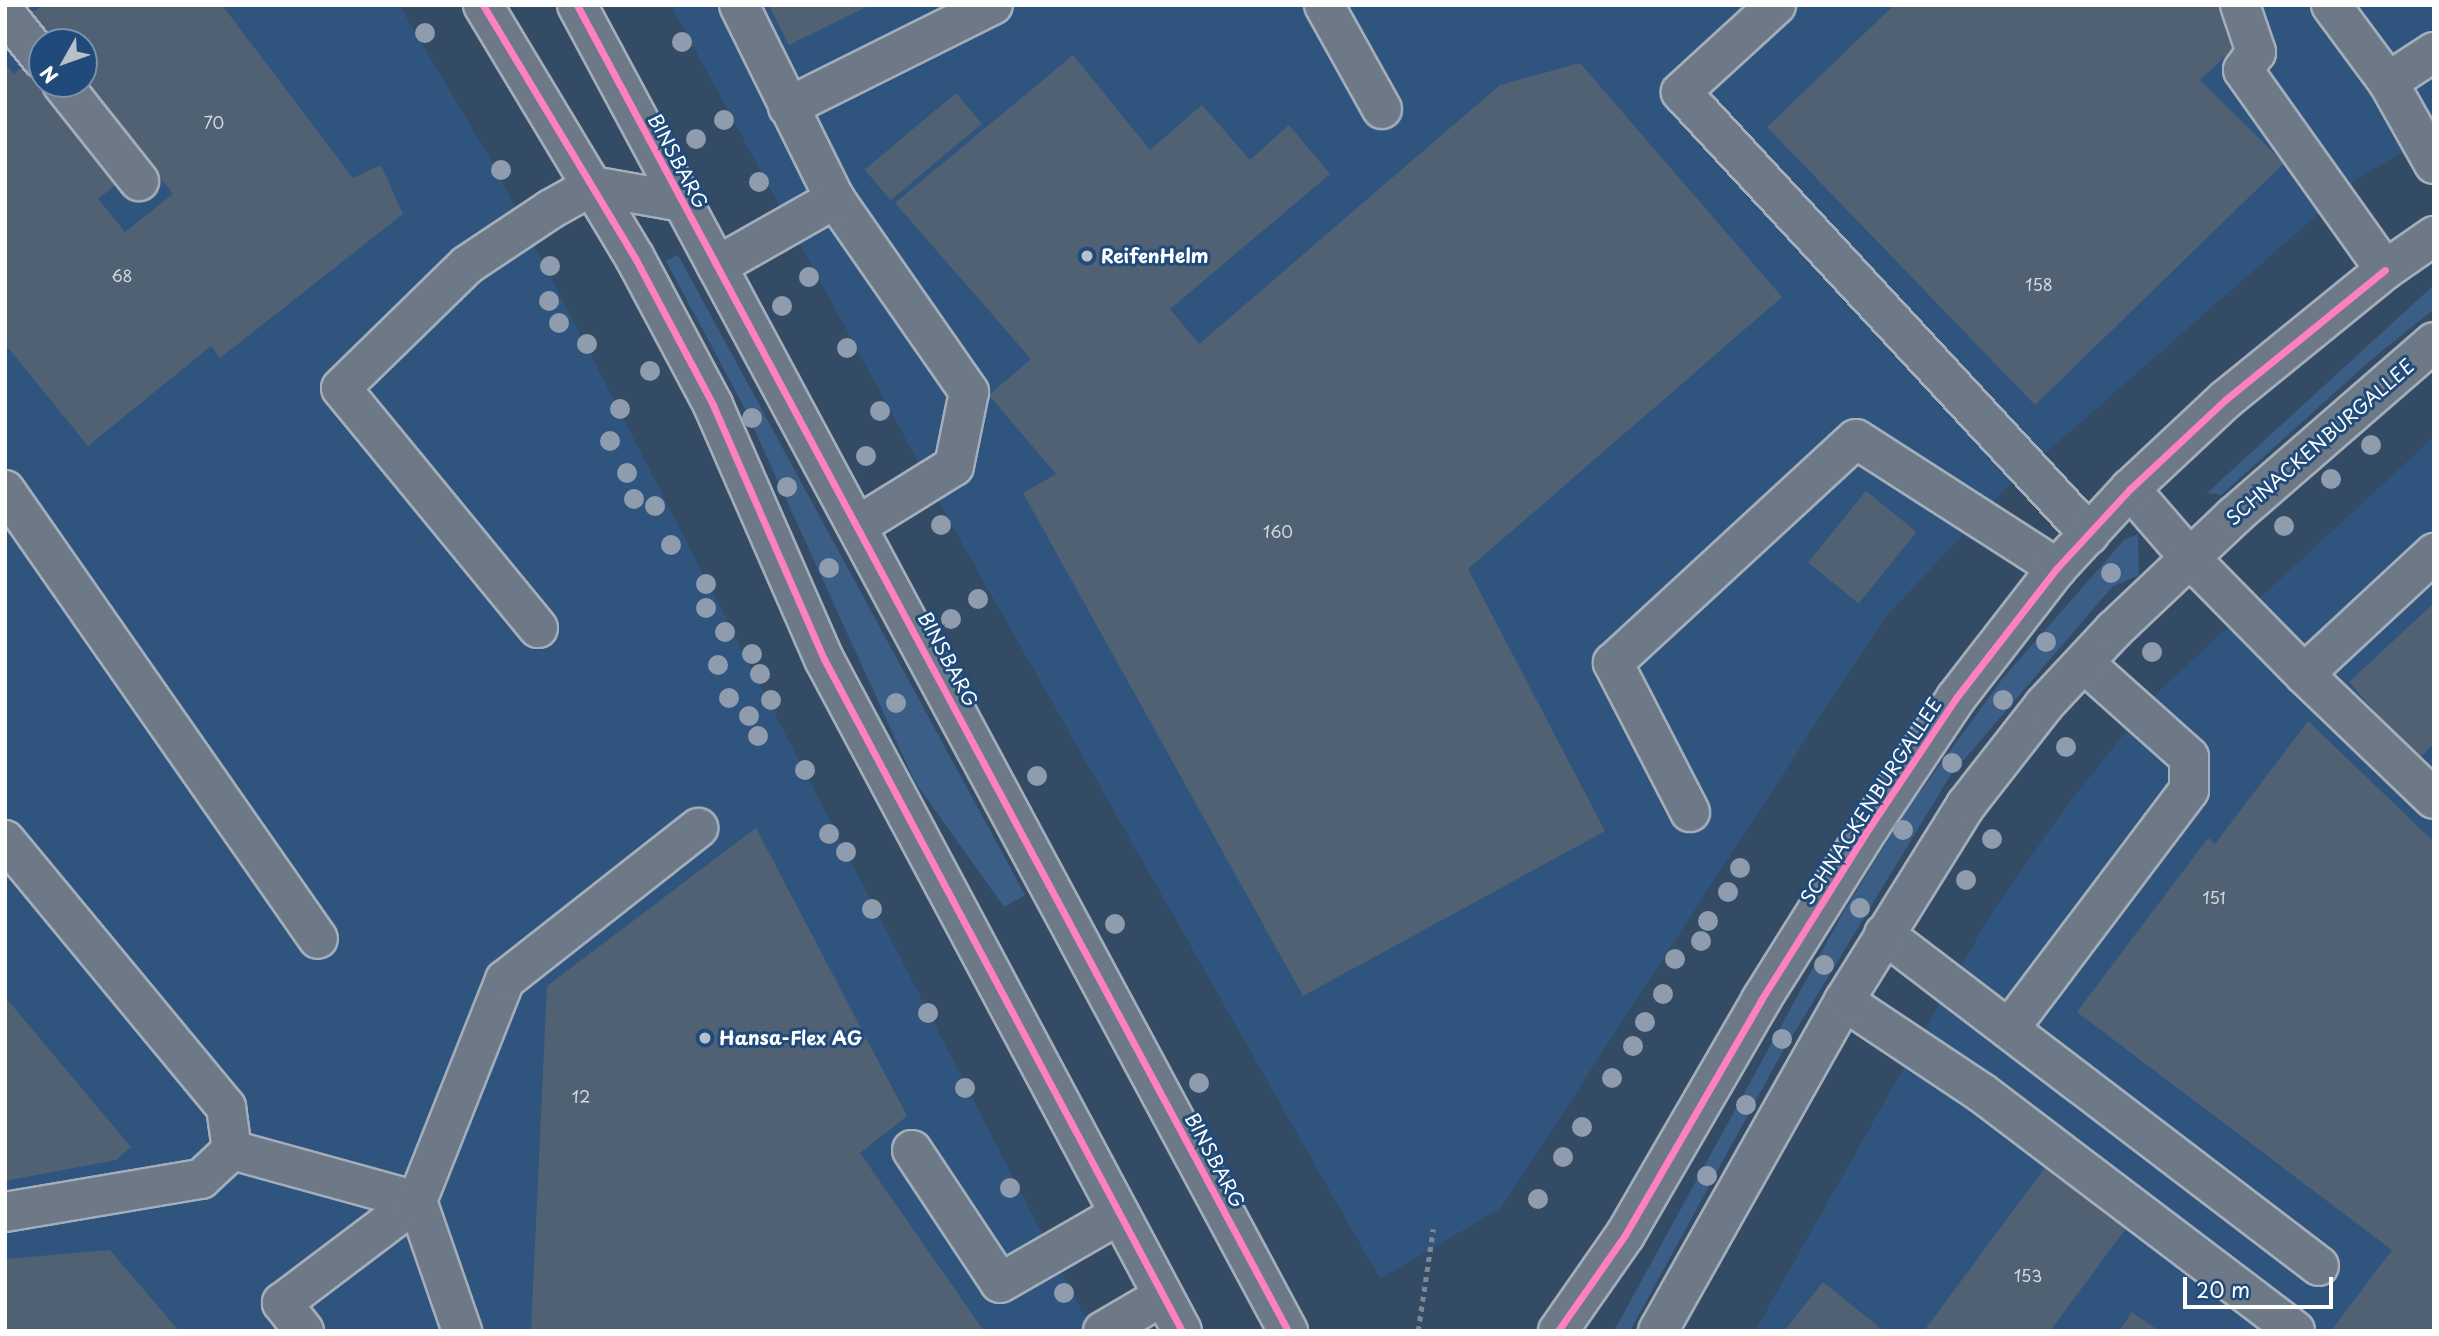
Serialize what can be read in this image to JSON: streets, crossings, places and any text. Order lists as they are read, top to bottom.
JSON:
{
  "streets": {
    "main road": ["BINSBARG", "SCHNACKENBURGALLEE"]
  },
  "places": ["ReifenHelm", "Hansa-Flex AG"],
  "house_numbers": [
    "70",
    "68",
    "158",
    "160",
    "151",
    "12",
    "153"
  ],
  "scale_bar": "20 m",
  "north": "bottom left"
}
